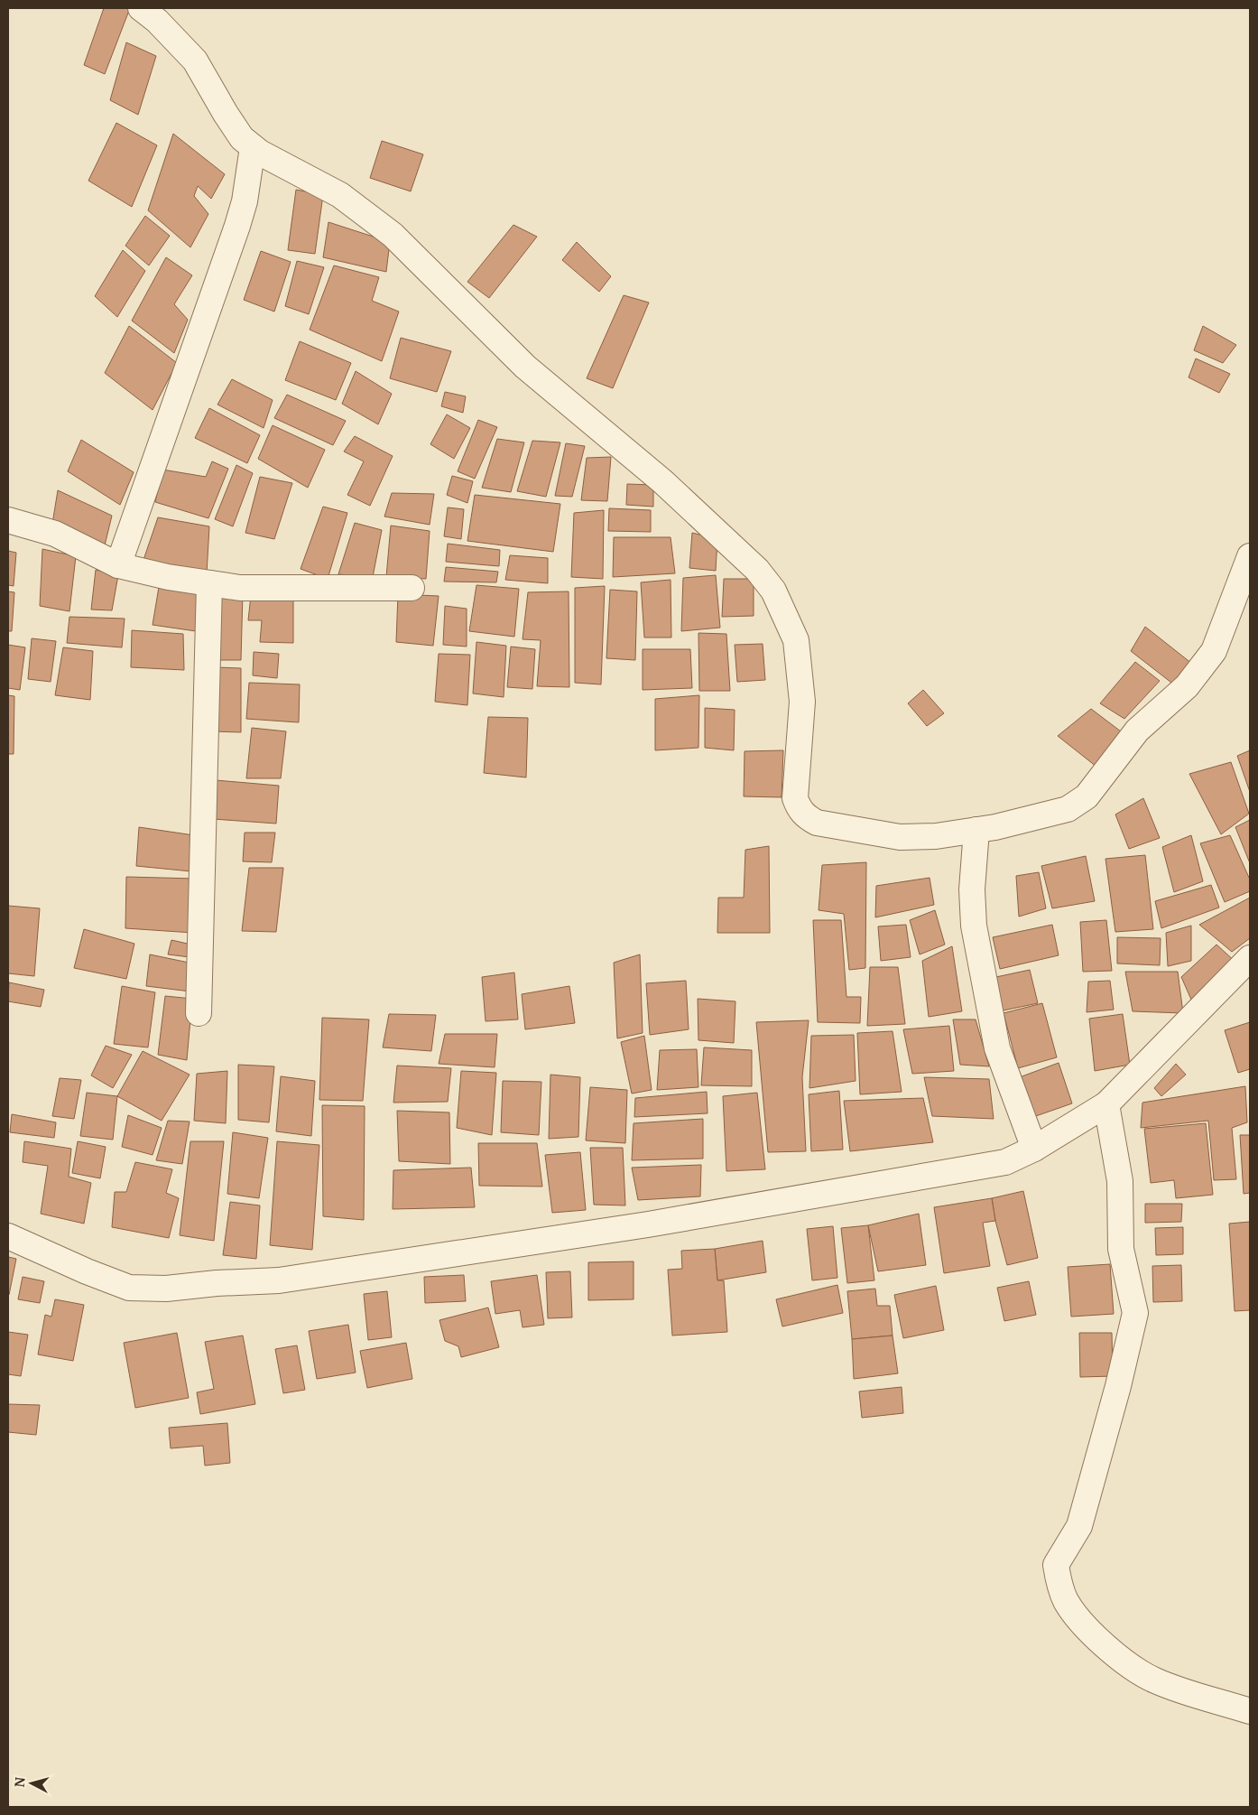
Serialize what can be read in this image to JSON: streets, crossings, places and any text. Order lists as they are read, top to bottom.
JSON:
{
  "north": "left"
}
